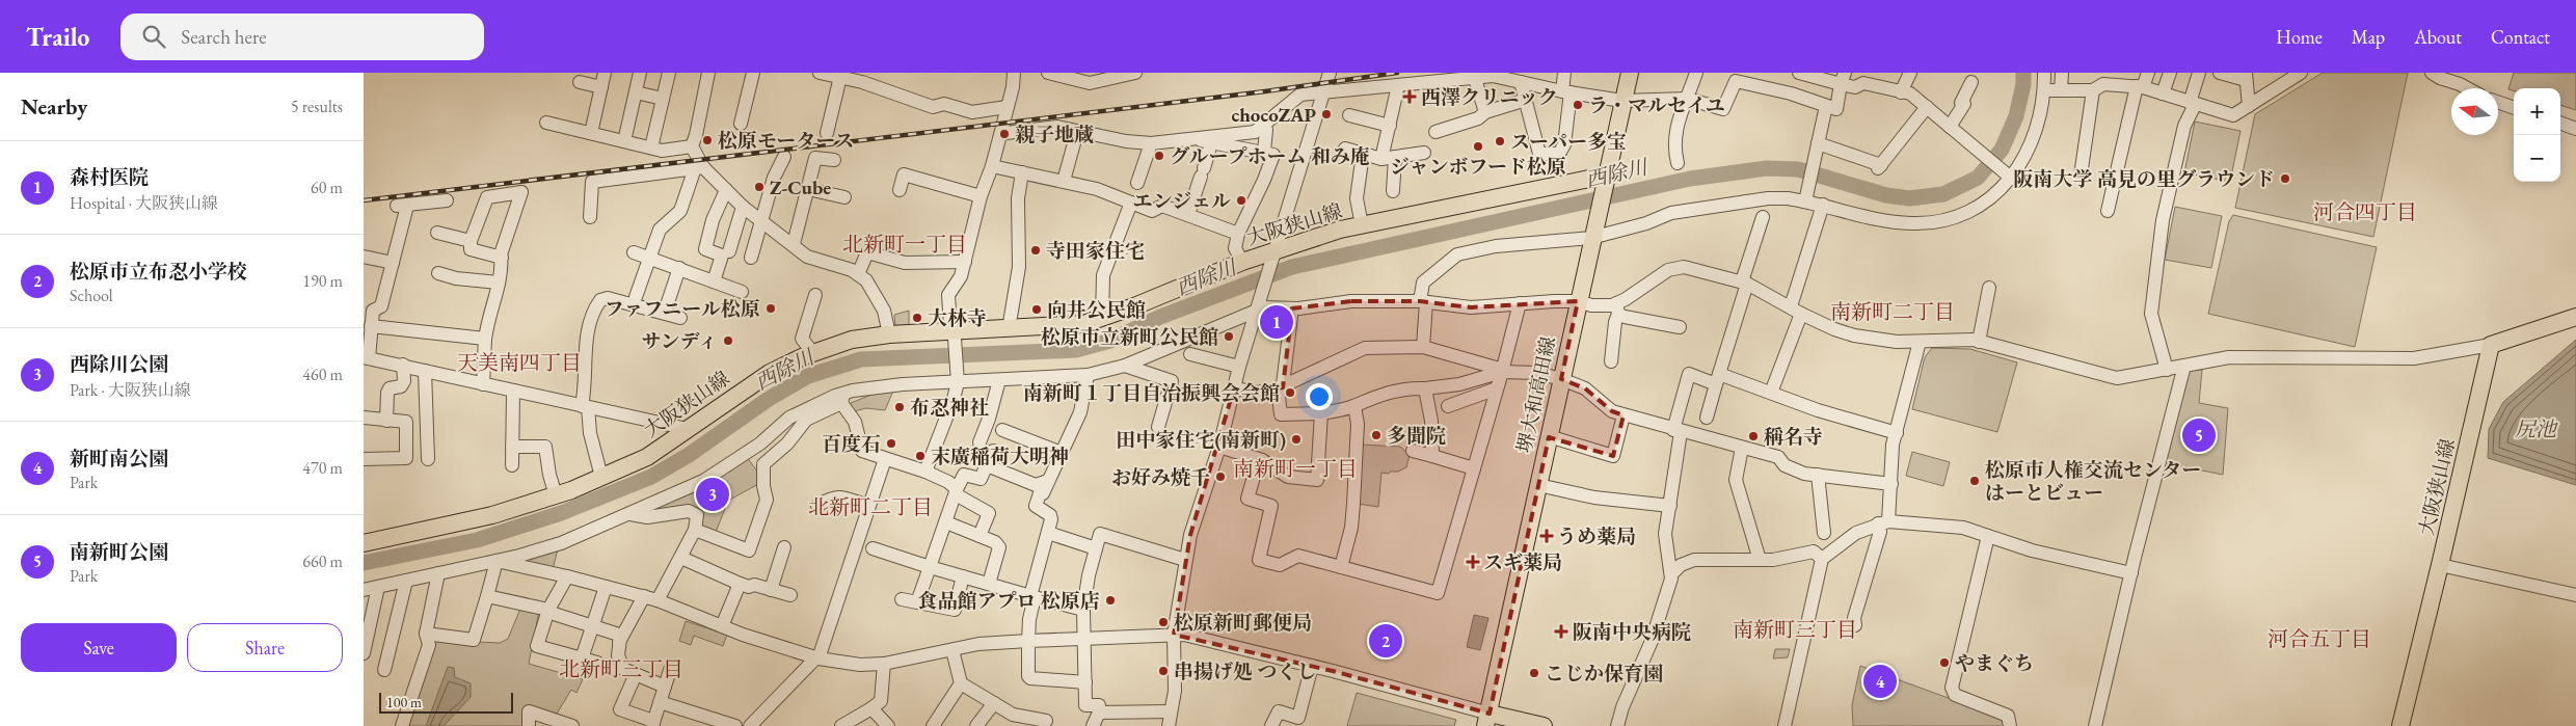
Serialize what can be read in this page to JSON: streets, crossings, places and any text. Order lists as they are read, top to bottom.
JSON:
{
  "streets": {
    "main road": ["大阪狭山線", "堺大和高田線"]
  },
  "crossings": [
    ["大阪狭山線", "堺大和高田線"]
  ],
  "districts": [
    "河合四丁目",
    "北新町一丁目",
    "南新町二丁目",
    "天美南四丁目",
    "南新町一丁目",
    "北新町二丁目",
    "南新町三丁目",
    "河合五丁目",
    "北新町三丁目"
  ],
  "water": ["西除川", "尻池"],
  "places": {
    "health": [
      "西澤クリニック",
      "うめ薬局",
      "スギ薬局",
      "阪南中央病院"
    ],
    "other": [
      "ラ・マルセイユ",
      "chocoZAP",
      "親子地蔵",
      "松原モータース",
      "スーパー多宝",
      "ジャンボフード松原",
      "グループホーム 和み庵",
      "阪南大学 高見の里グラウンド",
      "Z-Cube",
      "エンジェル",
      "寺田家住宅",
      "ファフニール松原",
      "向井公民館",
      "大林寺",
      "松原市立新町公民館",
      "サンディ",
      "南新町１丁目自治振興会会館",
      "布忍神社",
      "多聞院",
      "稱名寺",
      "田中家住宅(南新町)",
      "百度石",
      "末廣稲荷大明神",
      "お好み焼千",
      "松原市人権交流センター はーとビュー",
      "食品館アプロ 松原店",
      "松原新町郵便局",
      "やまぐち",
      "串揚げ処 つくし",
      "こじか保育園"
    ]
  },
  "scale_bar": "100 m",
  "north": "left",
  "page": {
    "header": "Trailo",
    "search": "Search here",
    "nav": [
      "Home",
      "Map",
      "About",
      "Contact"
    ],
    "heading": ["Nearby", "5 results"],
    "map_buttons": ["+", "−"],
    "list": [
      {
        "mark": "1",
        "name": "森村医院",
        "note": "Hospital · 大阪狭山線",
        "value": "60 m"
      },
      {
        "mark": "2",
        "name": "松原市立布忍小学校",
        "note": "School",
        "value": "190 m"
      },
      {
        "mark": "3",
        "name": "西除川公園",
        "note": "Park · 大阪狭山線",
        "value": "460 m"
      },
      {
        "mark": "4",
        "name": "新町南公園",
        "note": "Park",
        "value": "470 m"
      },
      {
        "mark": "5",
        "name": "南新町公園",
        "note": "Park",
        "value": "660 m"
      }
    ],
    "pins": [
      "1",
      "5",
      "3",
      "2",
      "4"
    ],
    "buttons": ["Save", "Share"],
    "scale": "100 m"
  }
}
